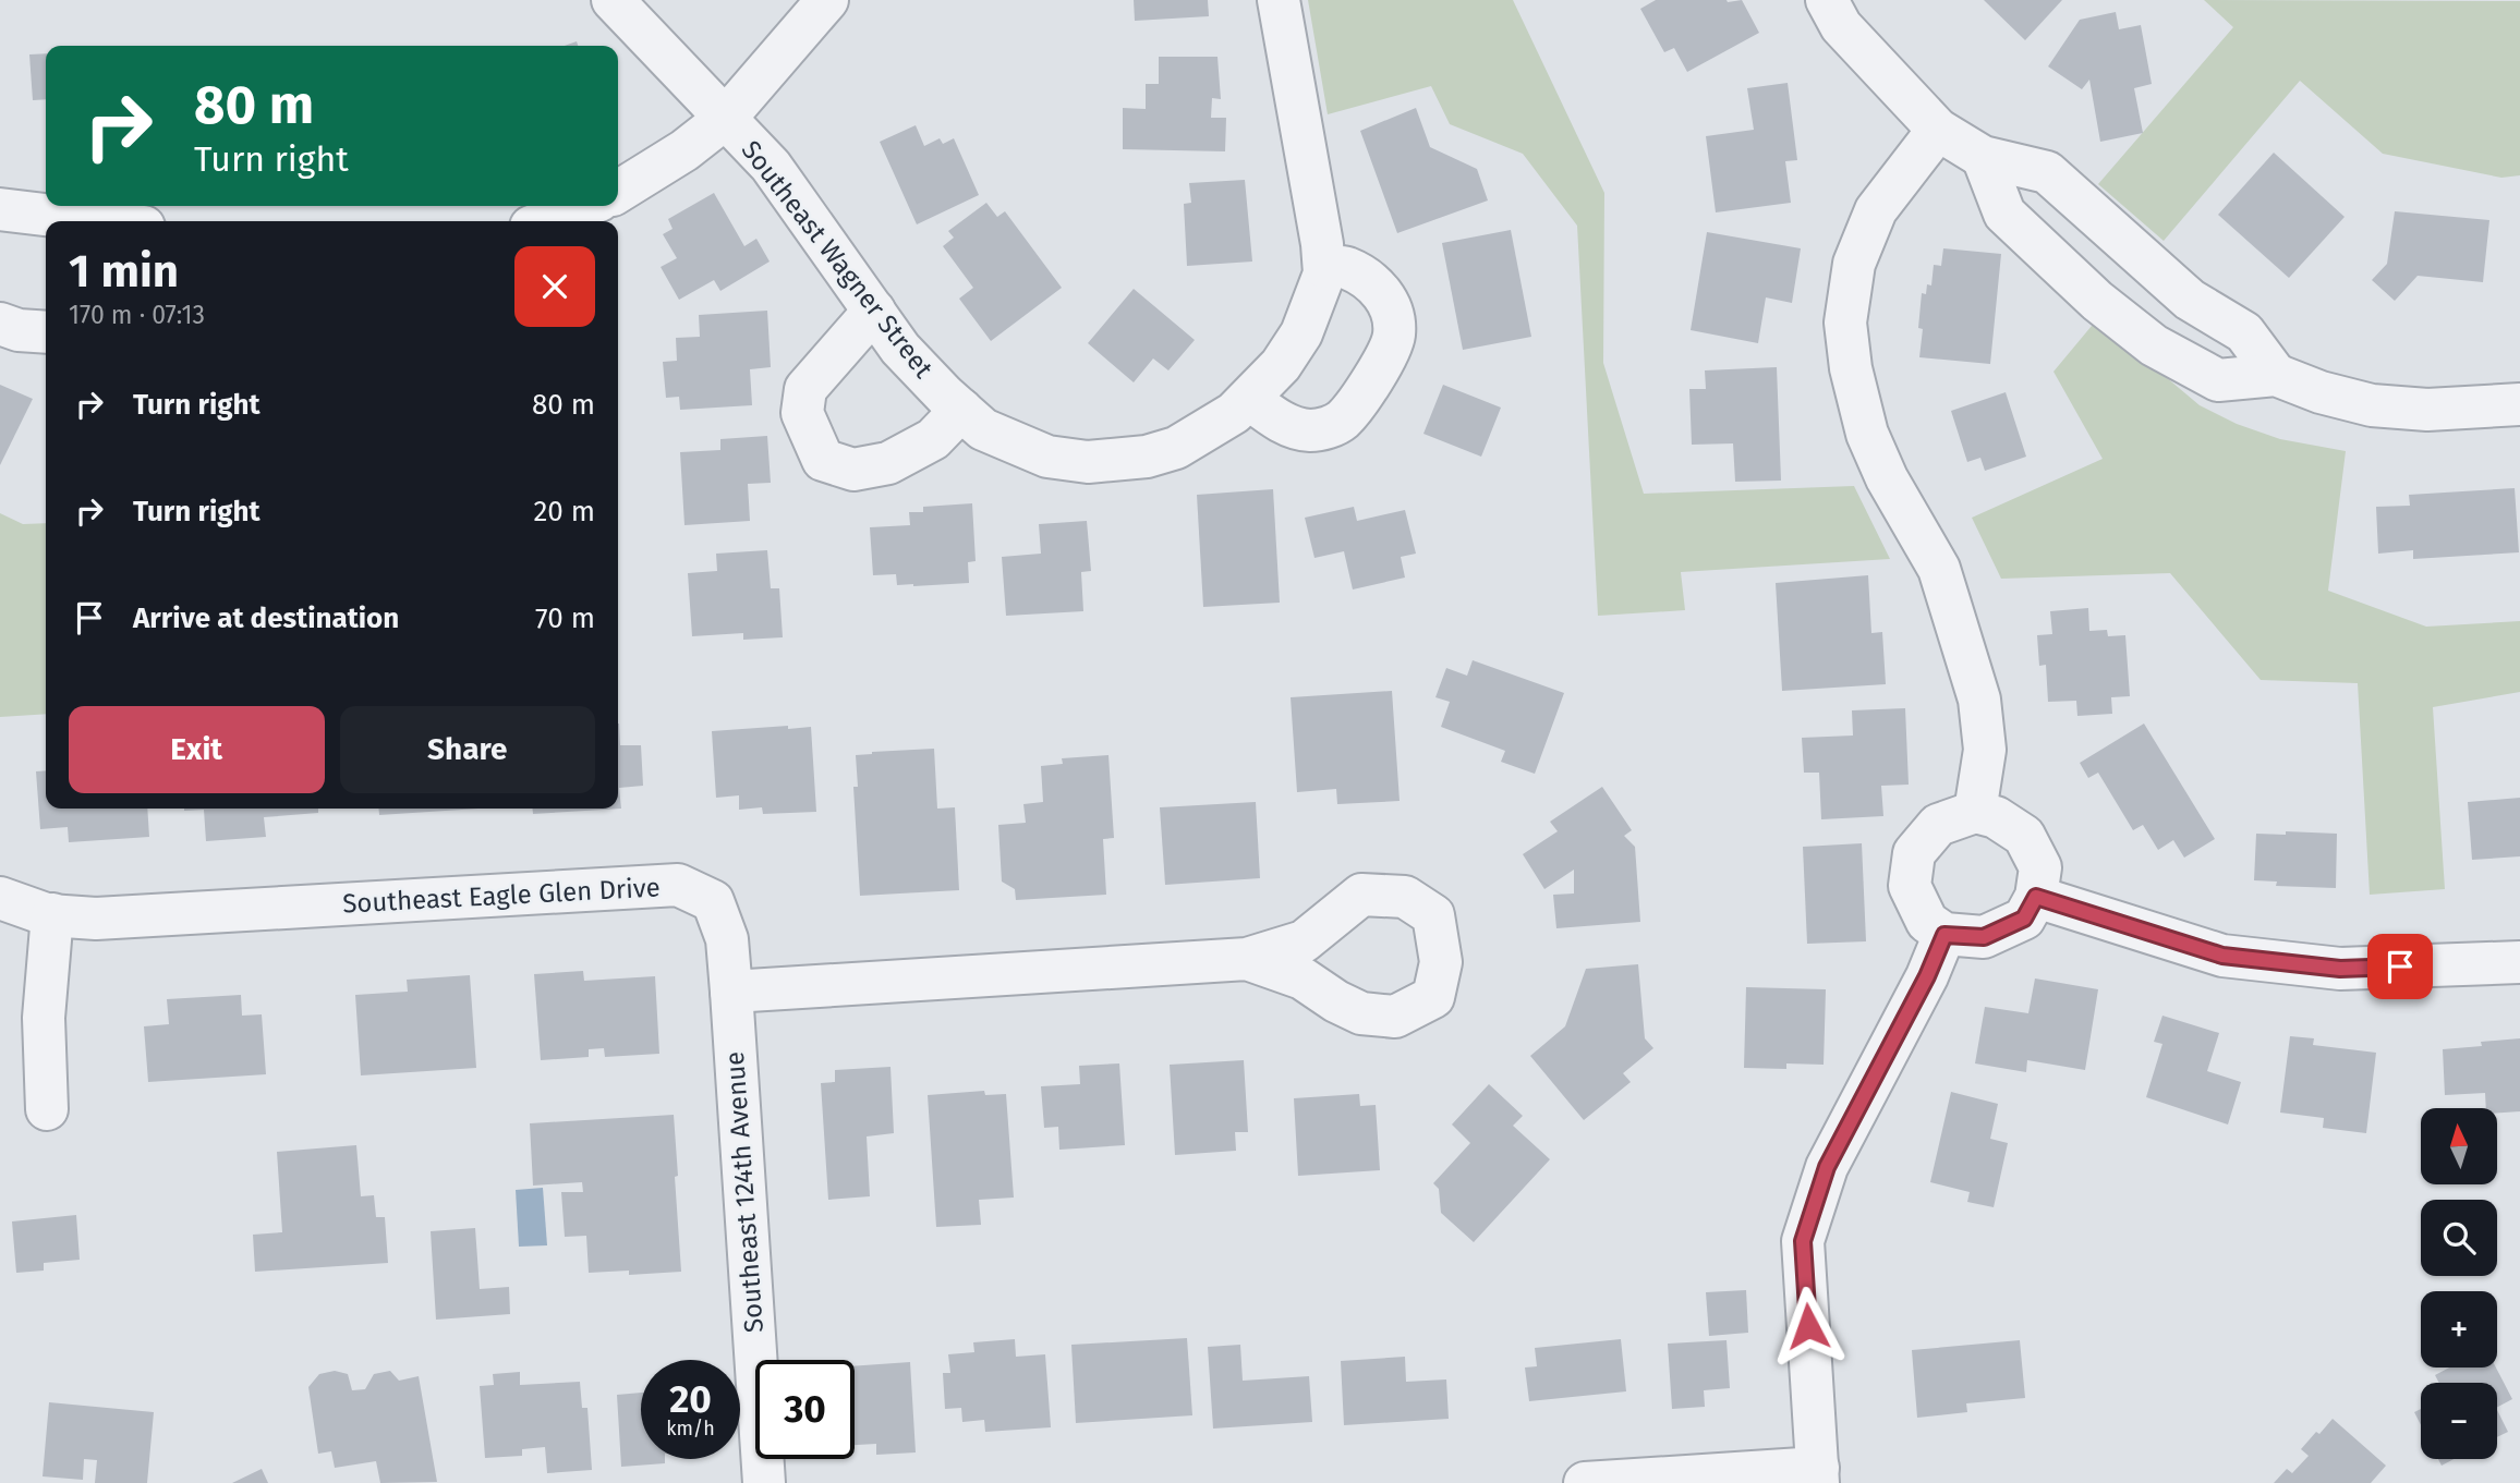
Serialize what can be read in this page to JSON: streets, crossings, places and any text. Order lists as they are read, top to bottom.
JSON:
{
  "streets": {
    "street": ["Southeast Wagner Street", "Southeast Eagle Glen Drive", "Southeast 124th Avenue"]
  },
  "crossings": [
    ["Southeast Eagle Glen Drive", "Southeast 124th Avenue"]
  ],
  "north": "top",
  "page": {
    "turn": ["80 m", "Turn right"],
    "heading": ["1 min", "170 m · 07:13"],
    "list": [
      {
        "name": "Turn right",
        "value": "80 m"
      },
      {
        "name": "Turn right",
        "value": "20 m"
      },
      {
        "name": "Arrive at destination",
        "value": "70 m"
      }
    ],
    "buttons": ["Exit", "Share"],
    "map_buttons": ["+", "−"],
    "speed": "20 km/h",
    "limit": "30"
  }
}
